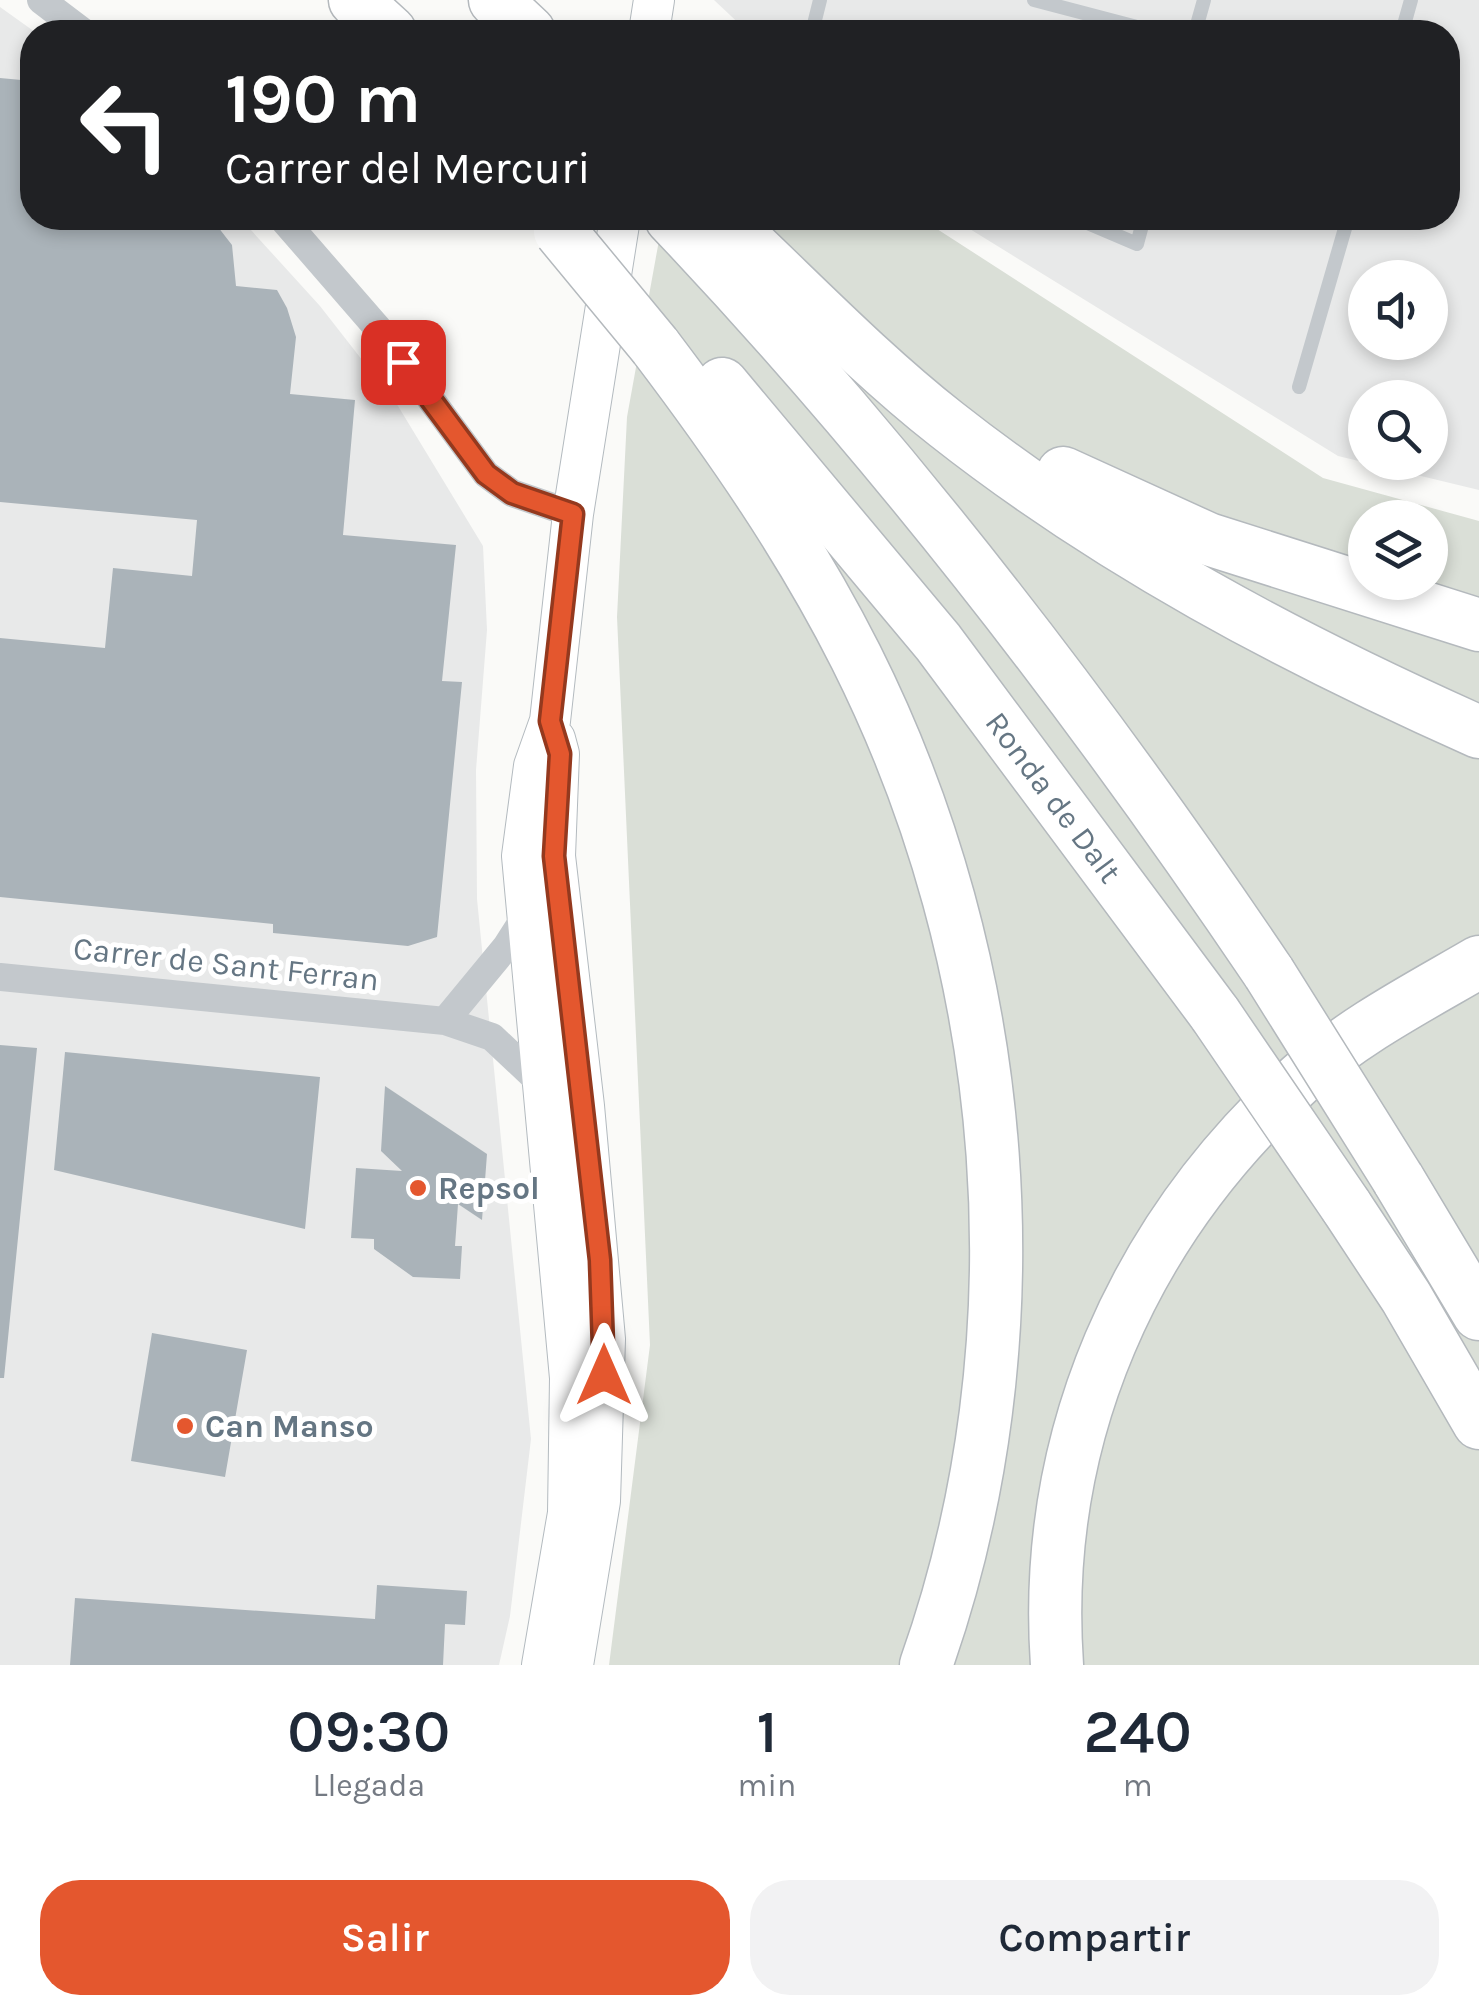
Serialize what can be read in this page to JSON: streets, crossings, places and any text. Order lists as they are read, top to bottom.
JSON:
{
  "streets": {
    "highway": ["Ronda de Dalt"],
    "street": ["Carrer de Sant Ferran"]
  },
  "places": ["Repsol", "Can Manso"],
  "page": {
    "turn": ["190 m", "Carrer del Mercuri"],
    "eta": [
      "09:30",
      "Llegada",
      "1",
      "min",
      "240",
      "m"
    ],
    "buttons": ["Salir", "Compartir"]
  }
}
